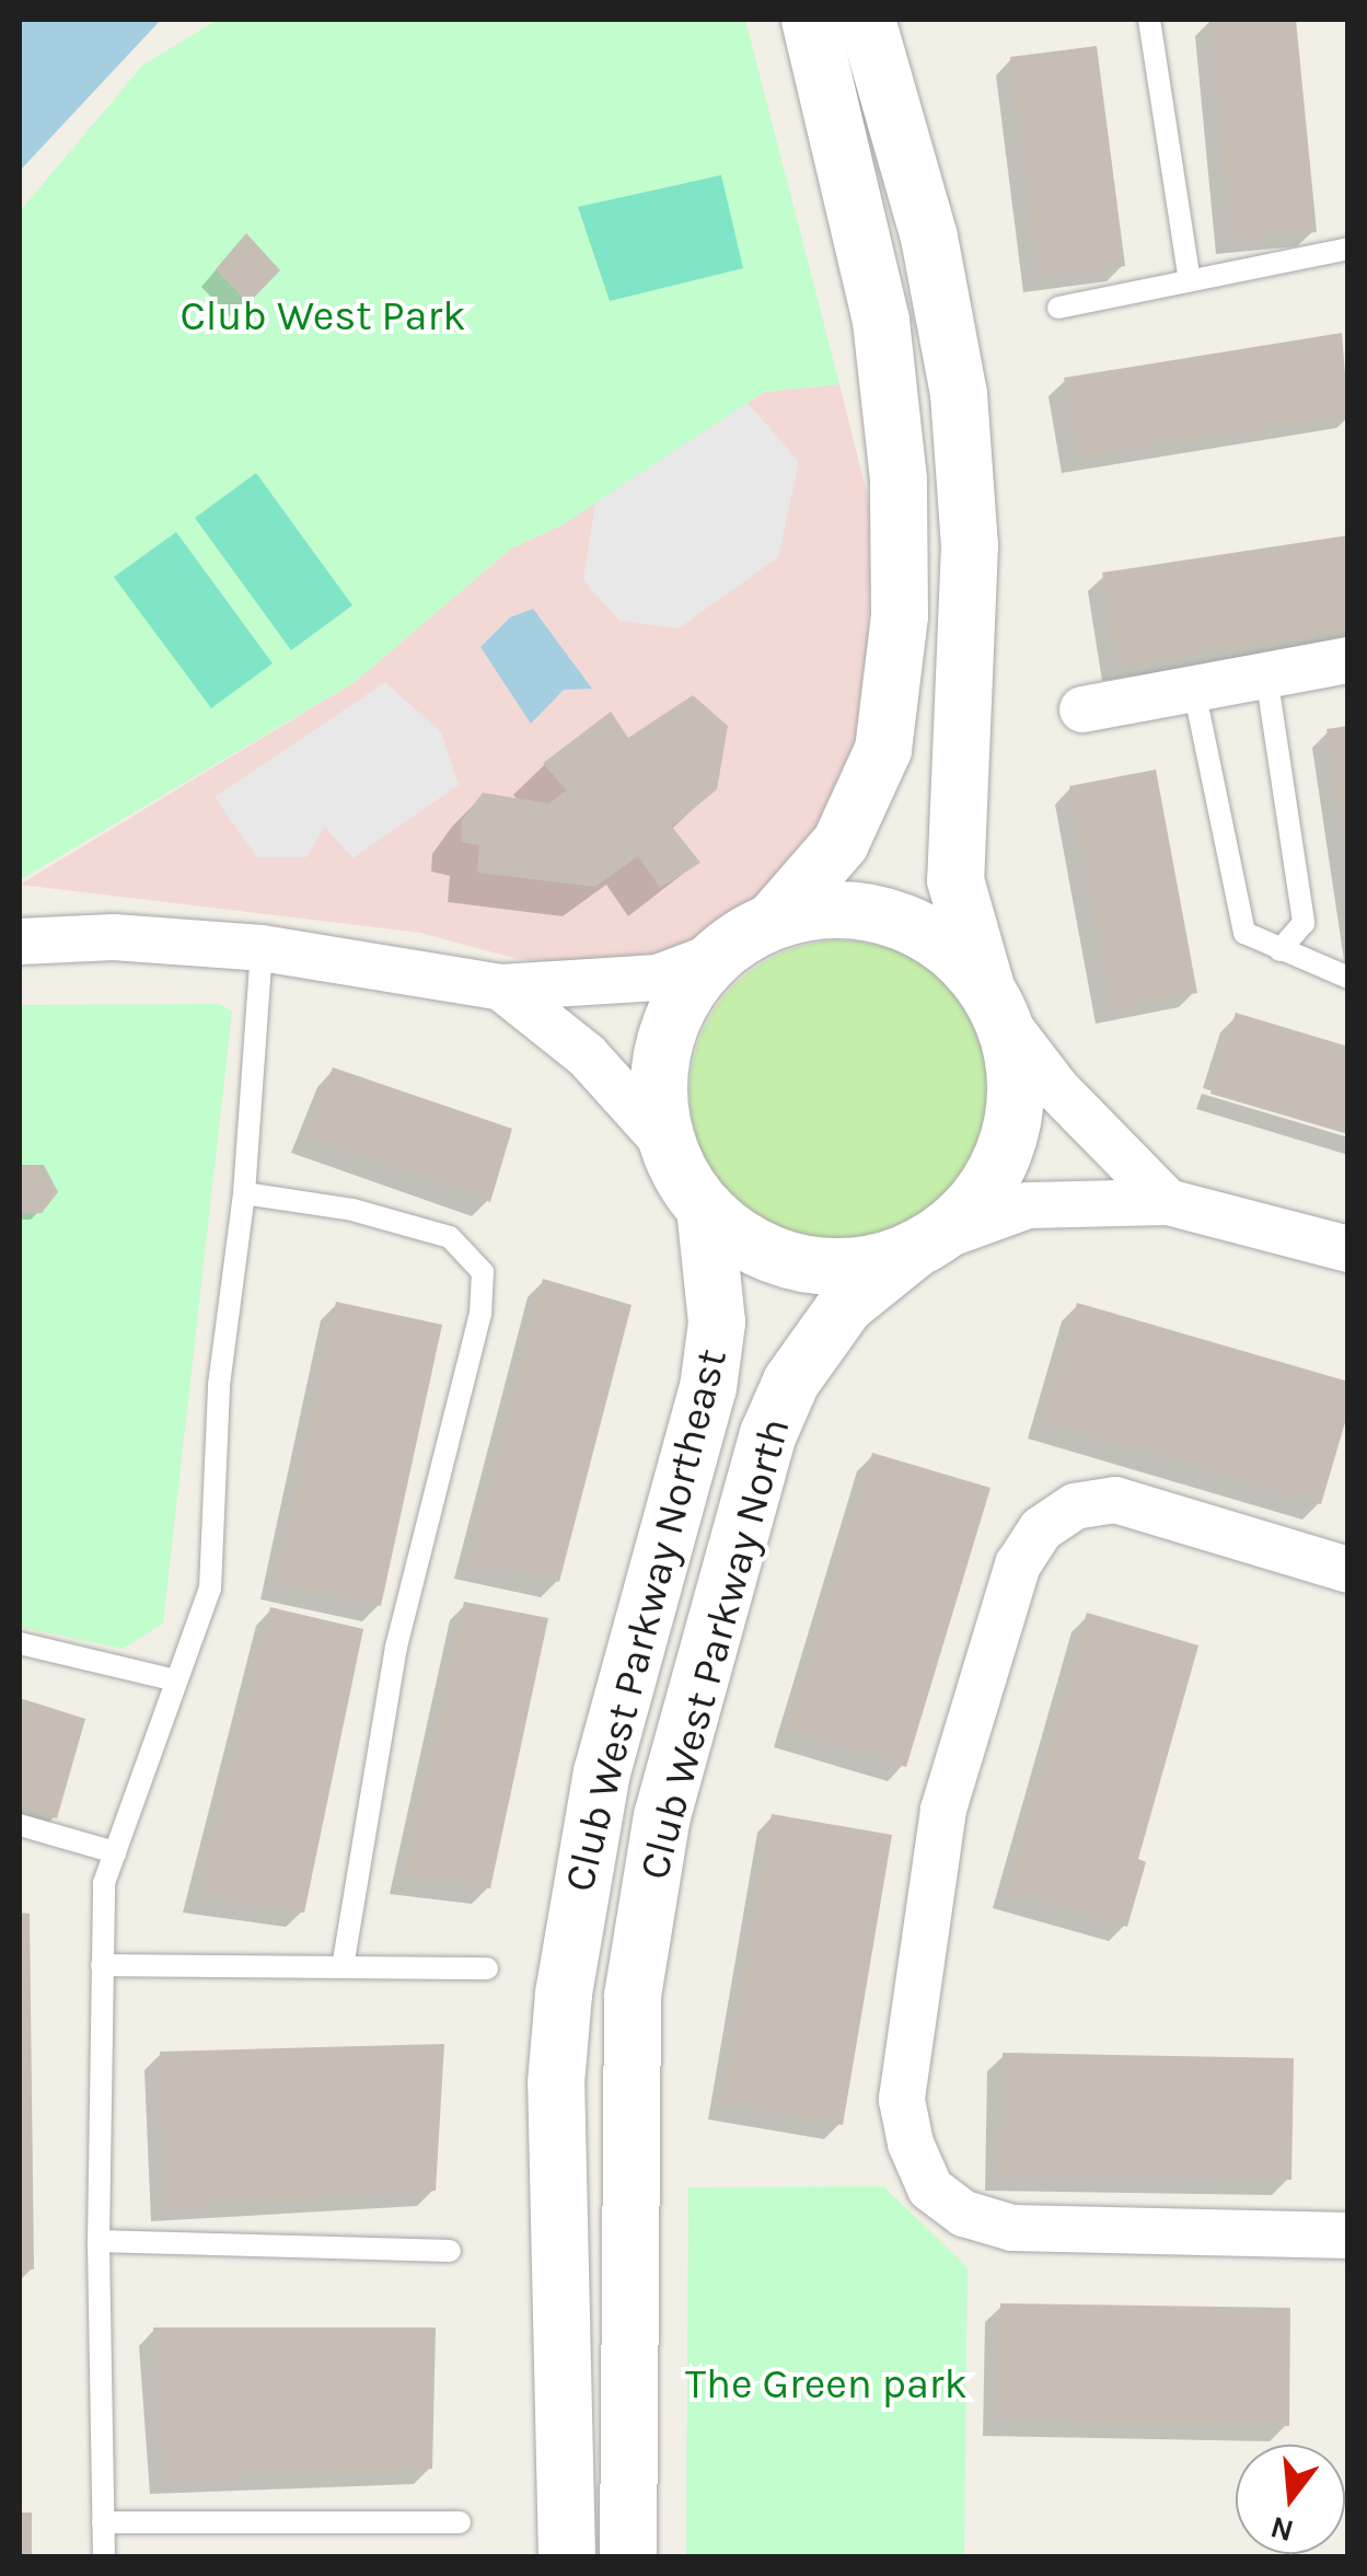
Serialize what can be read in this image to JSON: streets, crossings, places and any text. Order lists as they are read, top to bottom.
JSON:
{
  "streets": {
    "street": ["Club West Parkway Northeast", "Club West Parkway North"]
  },
  "crossings": [
    ["Club West Parkway Northeast", "Club West Parkway North"]
  ],
  "parks": ["Club West Park", "The Green park"],
  "north": "bottom"
}
